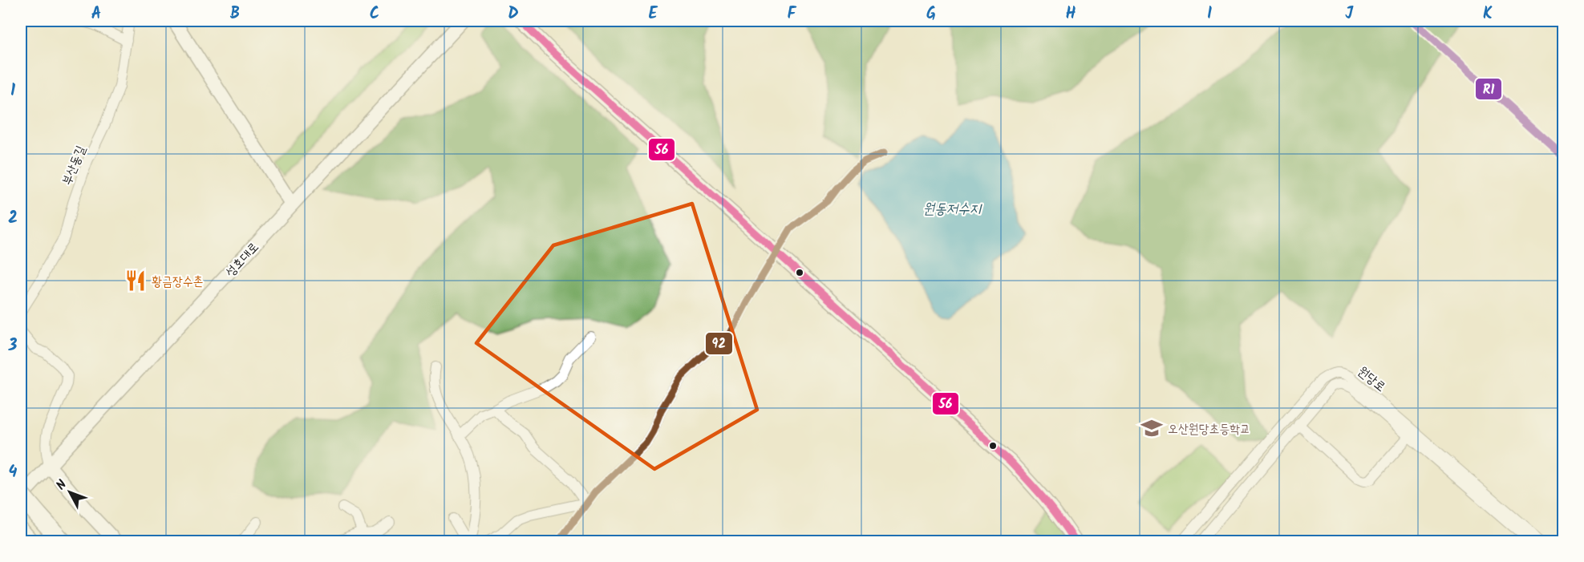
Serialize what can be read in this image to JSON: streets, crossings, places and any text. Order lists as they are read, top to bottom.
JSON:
{
  "streets": {
    "street": ["부산동길", "성호대로", "원당로"]
  },
  "water": ["원동저수지"],
  "places": {
    "restaurant": ["황금장수촌"],
    "school or university": ["오산원당초등학교"]
  },
  "lines": ["transit line R1", "transit line 56", "transit line 92"],
  "north": "top left",
  "grid": {
    "columns": [
      "A",
      "B",
      "C",
      "D",
      "E",
      "F",
      "G",
      "H",
      "I",
      "J",
      "K"
    ],
    "rows": [
      "1",
      "2",
      "3",
      "4"
    ]
  }
}
